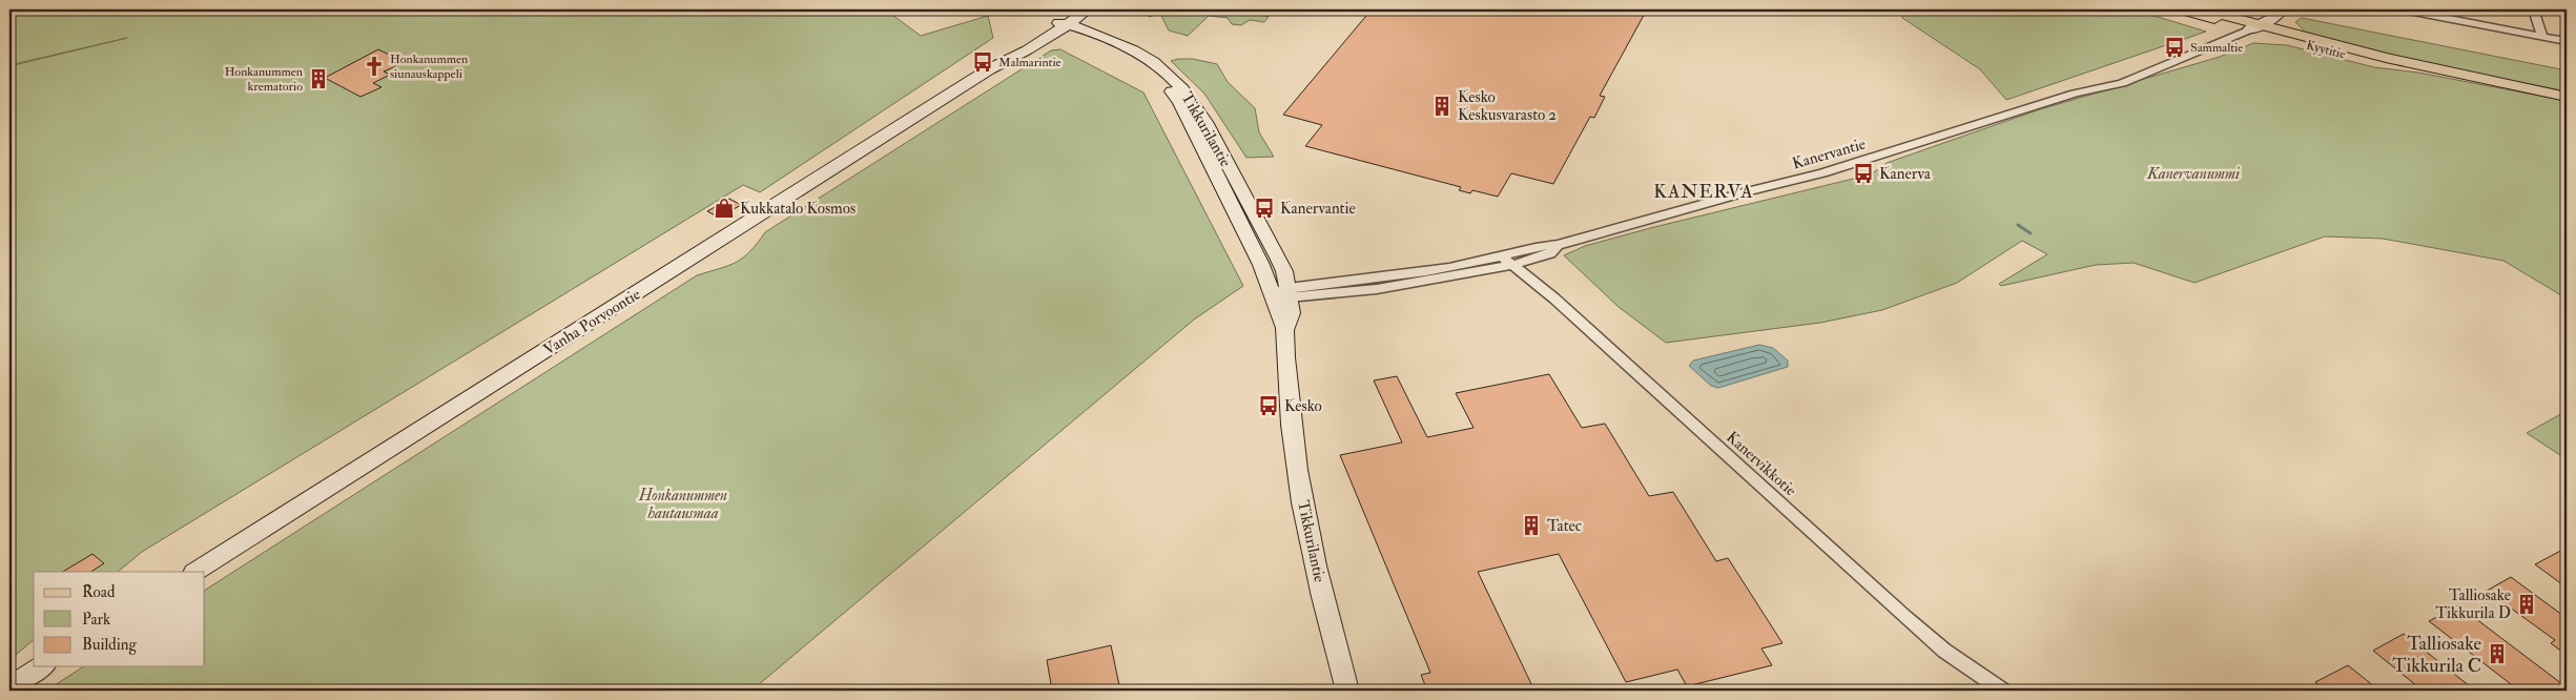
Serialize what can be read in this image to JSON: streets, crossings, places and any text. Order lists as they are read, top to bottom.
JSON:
{
  "streets": {
    "main road": ["Kyytitie", "Tikkurilantie", "Vanha Porvoontie"],
    "street": ["Kanervantie", "Kanervikkotie"]
  },
  "crossings": [
    ["Kyytitie", "Kanervantie"],
    ["Tikkurilantie", "Kanervantie"],
    ["Tikkurilantie", "Vanha Porvoontie"],
    ["Kanervantie", "Kanervikkotie"]
  ],
  "districts": ["KANERVA"],
  "parks": ["Kanervanummi", "Honkanummen hautausmaa"],
  "places": {
    "bus stop": [
      "Sammaltie",
      "Malmarintie",
      "Kanerva",
      "Kanervantie",
      "Kesko"
    ],
    "church": ["Honkanummen siunauskappeli"],
    "building": [
      "Honkanummen krematorio",
      "Kesko Keskusvarasto 2",
      "Tatec",
      "Talliosake Tikkurila D",
      "Talliosake Tikkurila C"
    ],
    "shop": ["Kukkatalo Kosmos"]
  },
  "legend": ["Road", "Park", "Building"]
}
